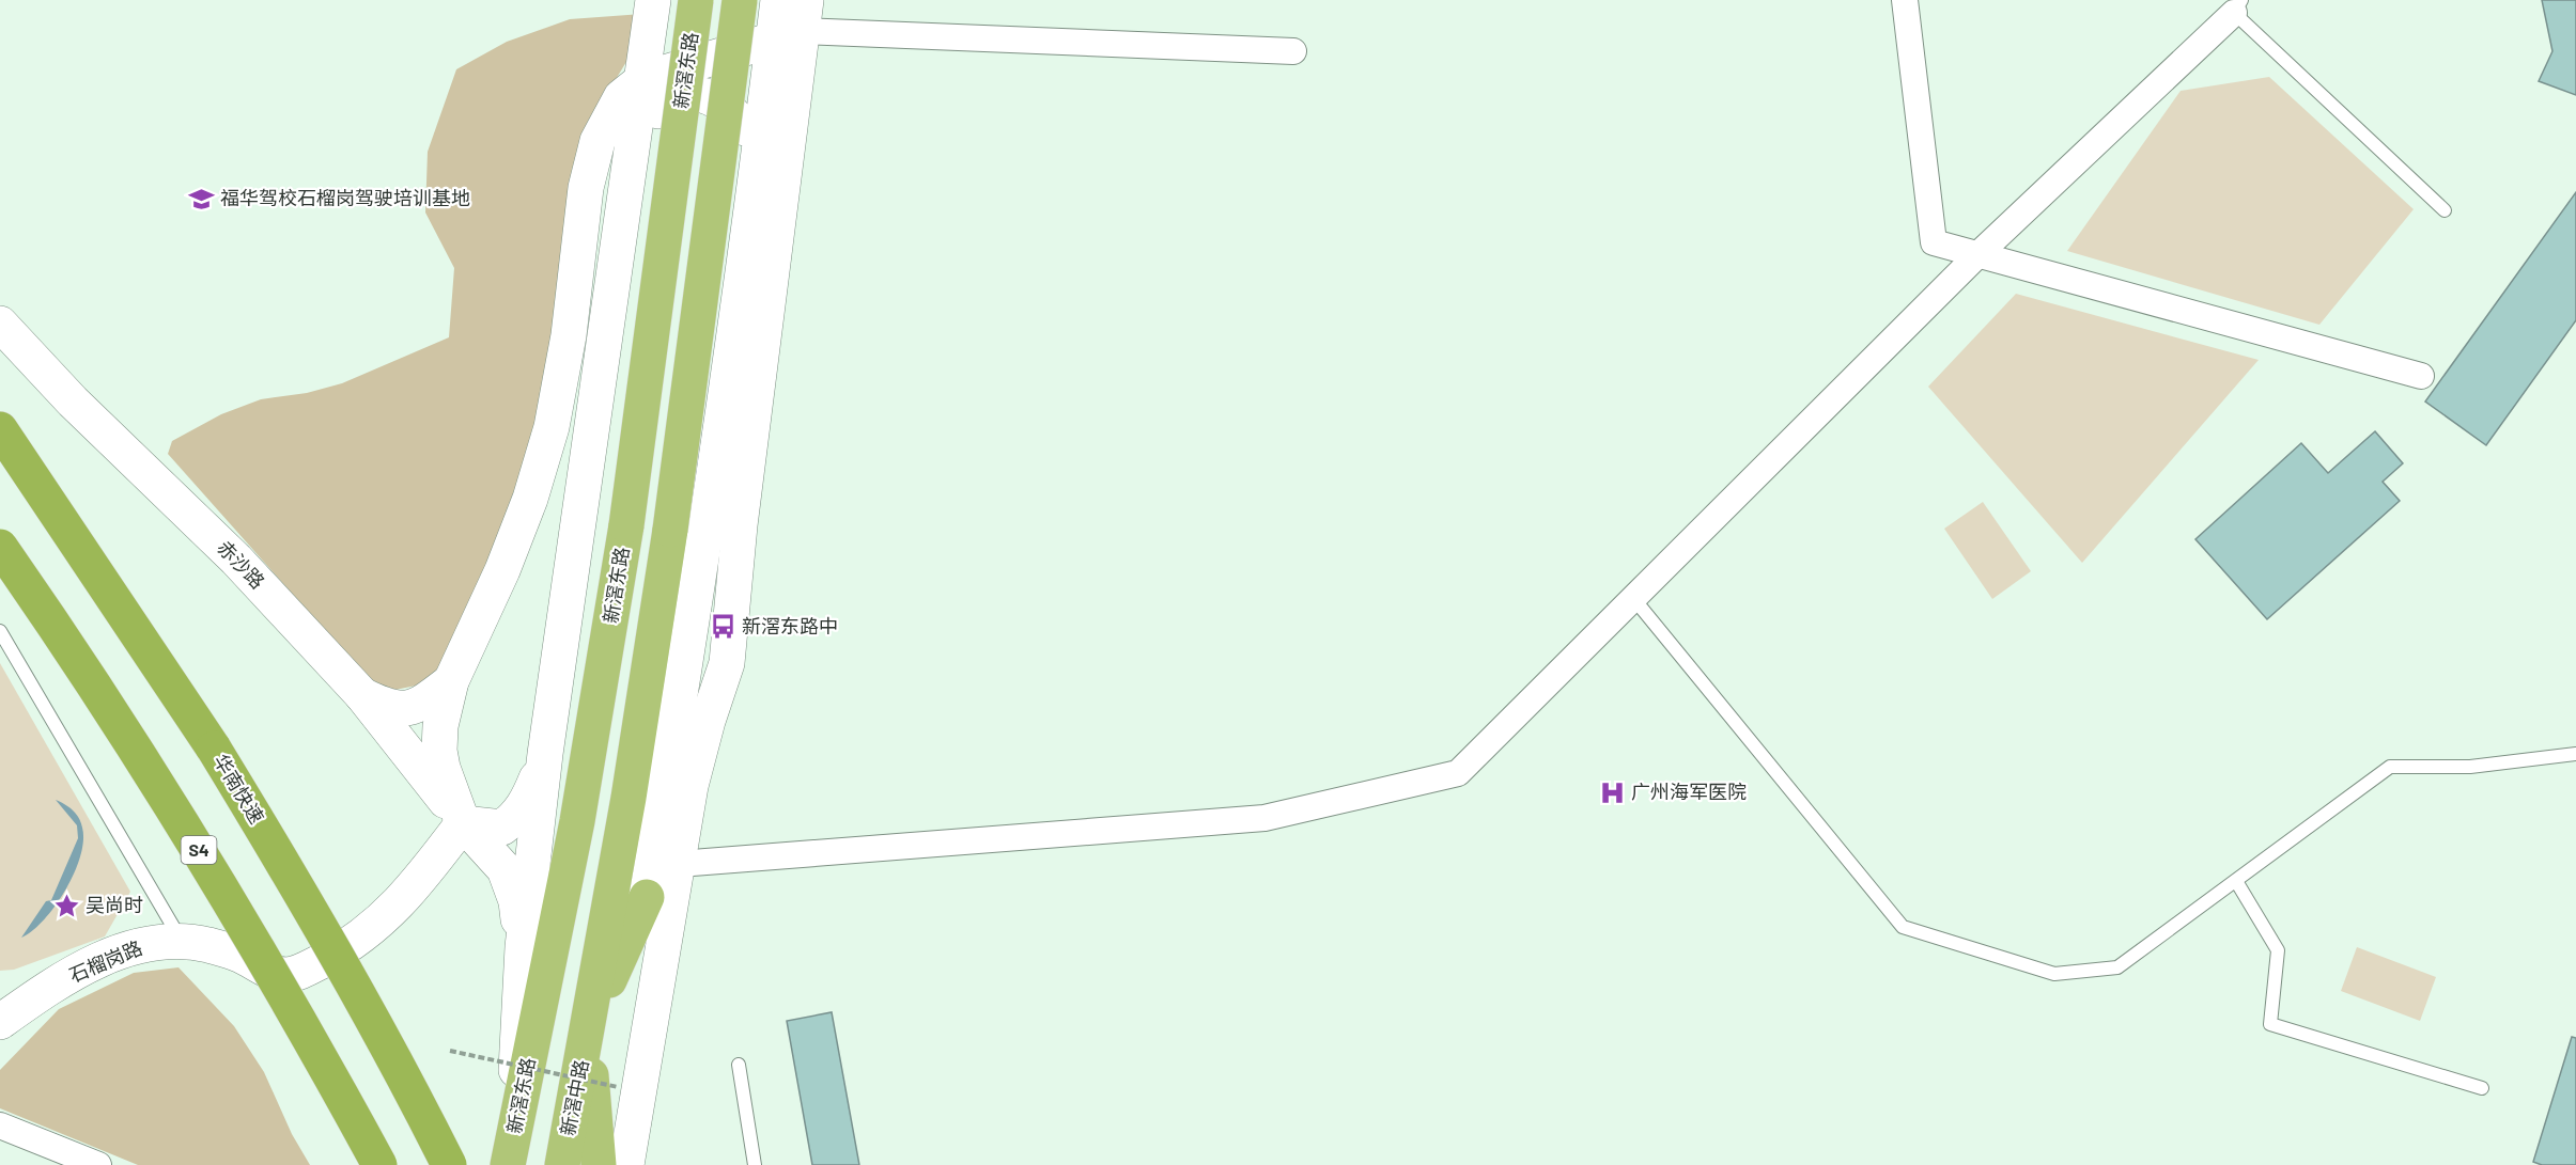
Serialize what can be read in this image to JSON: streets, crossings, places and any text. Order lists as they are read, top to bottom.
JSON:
{
  "streets": {
    "highway": [
      "新滘东路",
      "华南快速",
      "S4",
      "新滘中路"
    ],
    "main road": ["赤沙路", "石榴岗路"]
  },
  "crossings": [
    ["赤沙路", "石榴岗路"]
  ],
  "places": {
    "school or university": ["福华驾校石榴岗驾驶培训基地"],
    "bus stop": ["新滘东路中"],
    "hospital": ["广州海军医院"],
    "place": ["吴尚时"]
  }
}
